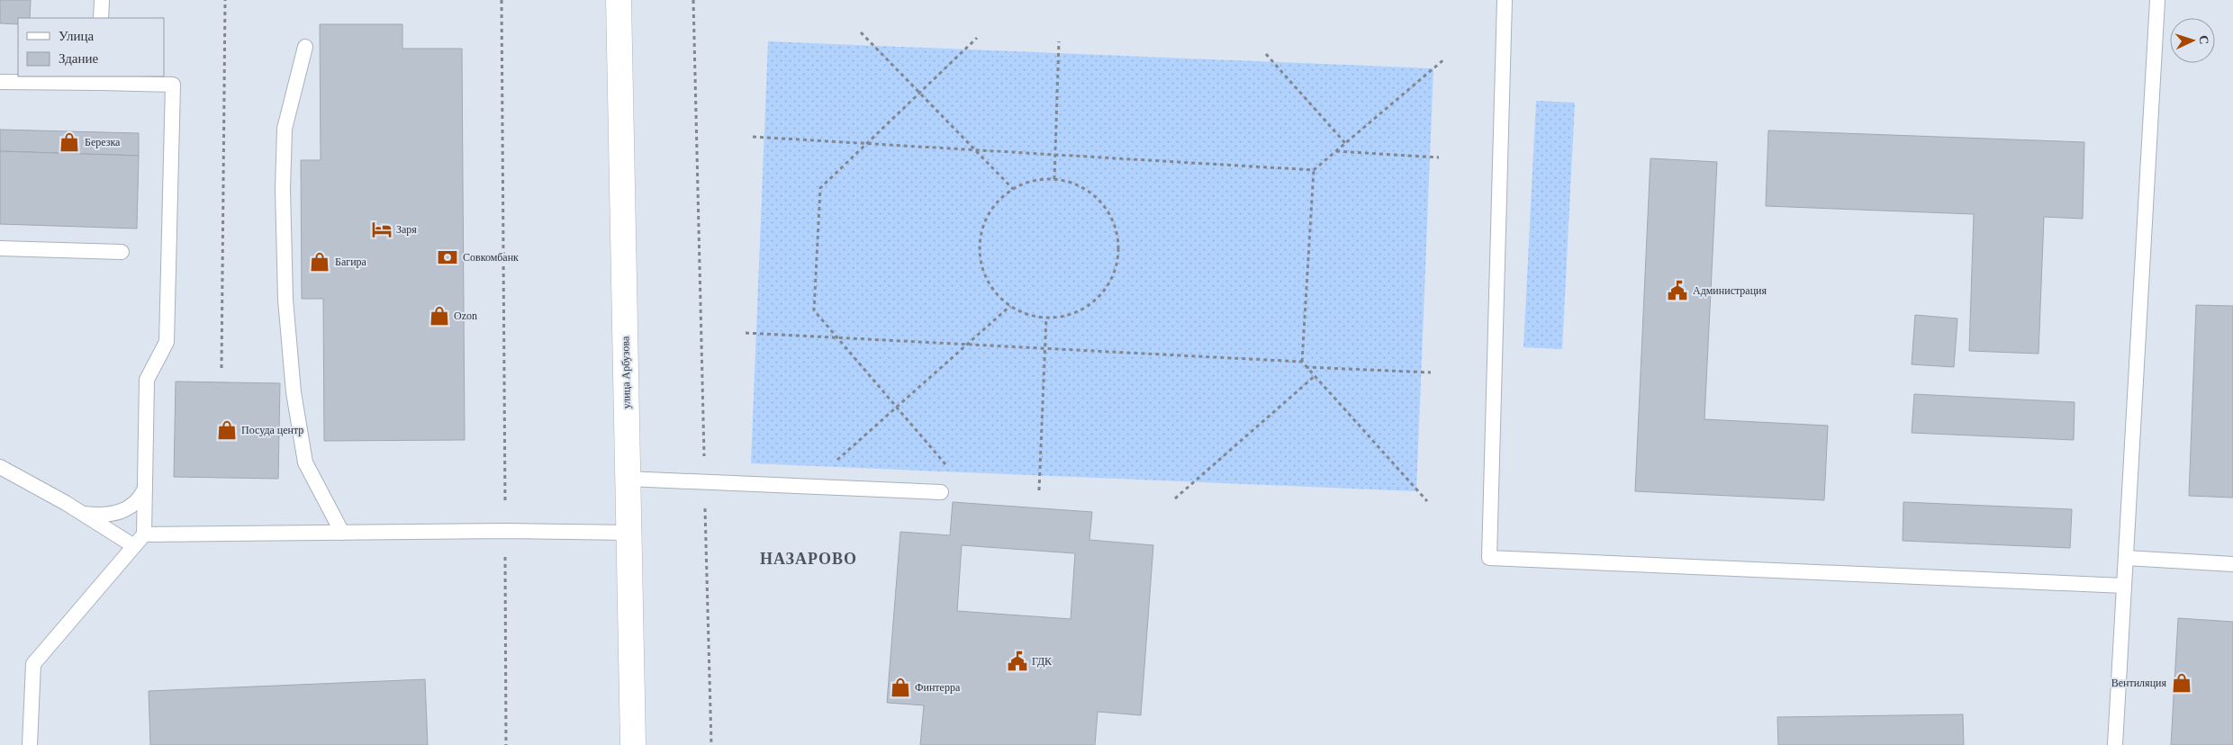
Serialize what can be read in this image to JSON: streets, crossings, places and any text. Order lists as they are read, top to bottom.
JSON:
{
  "streets": {
    "street": ["улица Арбузова"]
  },
  "districts": ["НАЗАРОВО"],
  "places": {
    "shop": [
      "Березка",
      "Багира",
      "Ozon",
      "Посуда центр",
      "Вентиляция",
      "Финтерра"
    ],
    "hotel": ["Заря"],
    "bank": ["Совкомбанк"],
    "public building": ["Администрация", "ГДК"]
  },
  "legend": ["Улица", "Здание"],
  "north": "right"
}
